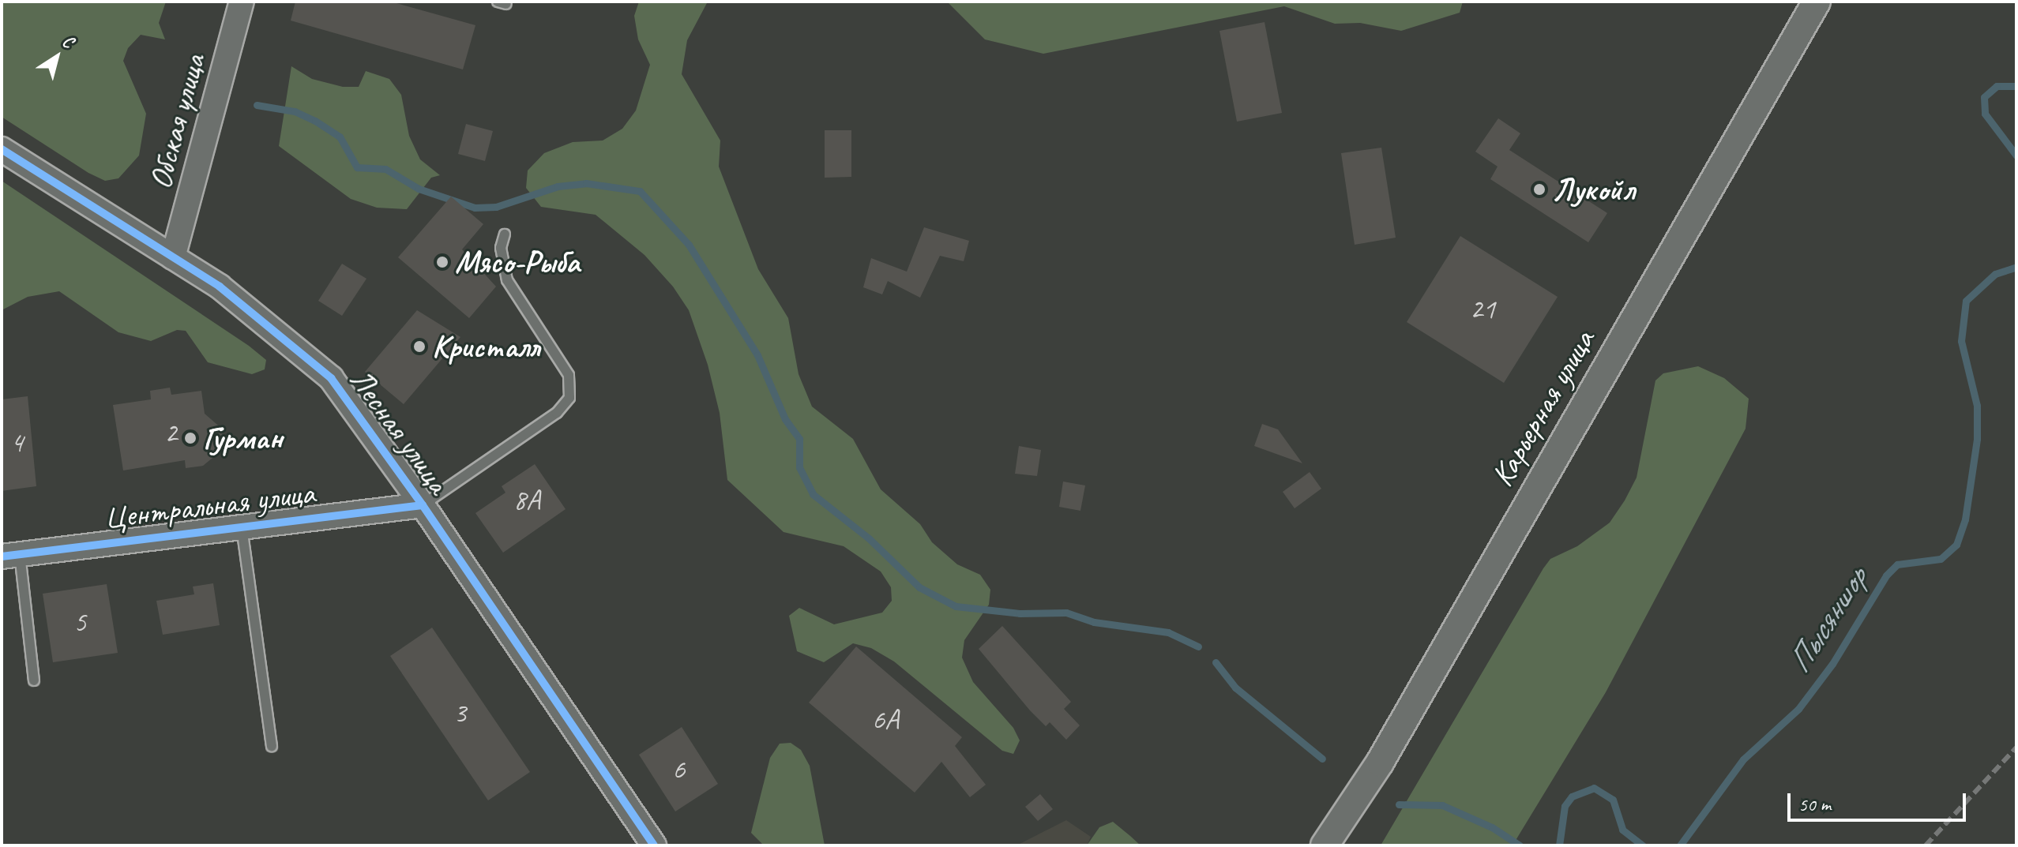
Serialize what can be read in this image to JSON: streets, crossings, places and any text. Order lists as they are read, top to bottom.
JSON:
{
  "streets": {
    "main road": ["Карьерная улица"],
    "street": ["Обская улица", "Лесная улица", "Центральная улица"]
  },
  "crossings": [
    ["Обская улица", "Лесная улица"],
    ["Лесная улица", "Центральная улица"]
  ],
  "water": ["Пысяншор"],
  "places": [
    "Лукойл",
    "Мясо-Рыба",
    "Кристалл",
    "Гурман"
  ],
  "house_numbers": [
    "21",
    "2",
    "4",
    "8А",
    "5",
    "3",
    "6А",
    "6"
  ],
  "scale_bar": "50 m",
  "north": "top right"
}
